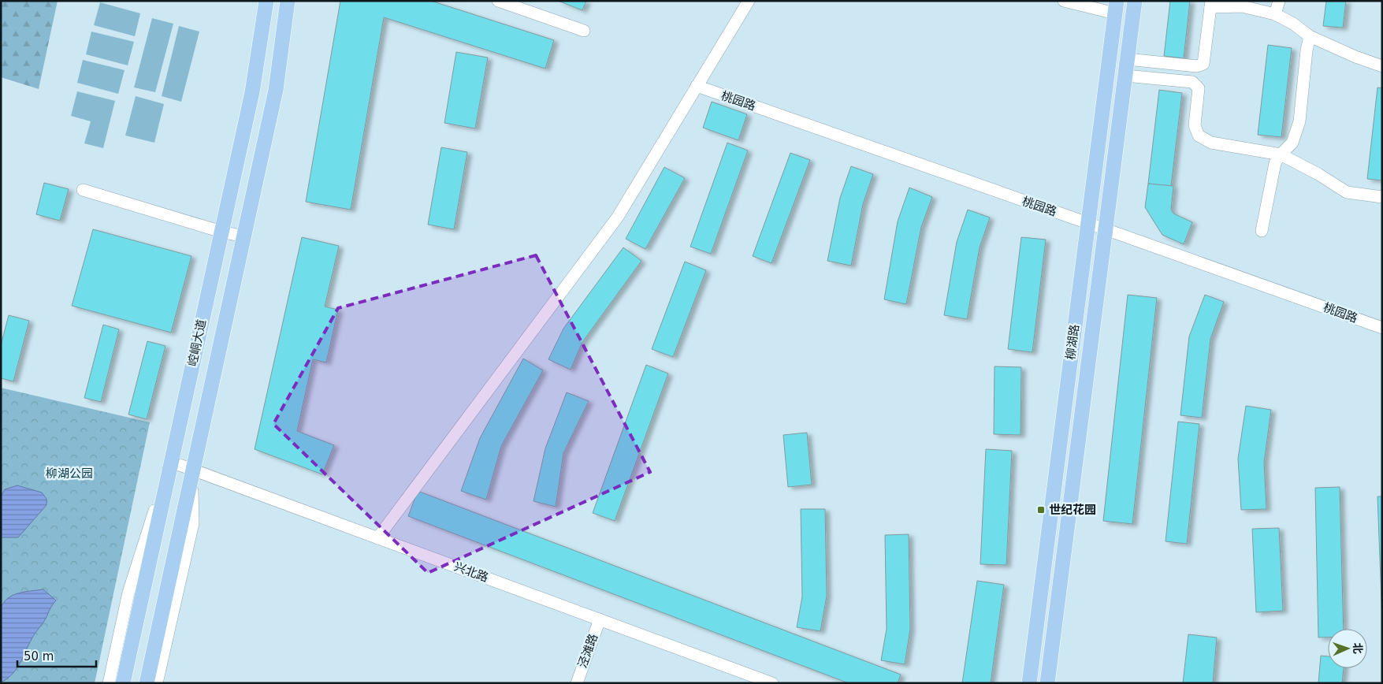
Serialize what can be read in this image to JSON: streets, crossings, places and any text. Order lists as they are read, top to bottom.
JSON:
{
  "streets": {
    "main road": ["柳湖路", "崆峒大道"],
    "street": ["桃园路", "兴北路", "泾滩路"]
  },
  "crossings": [
    ["桃园路", "柳湖路"],
    ["崆峒大道", "兴北路"],
    ["兴北路", "泾滩路"]
  ],
  "parks": ["柳湖公园"],
  "places": {
    "transit": ["世纪花园"]
  },
  "scale_bar": "50 m",
  "north": "right"
}
